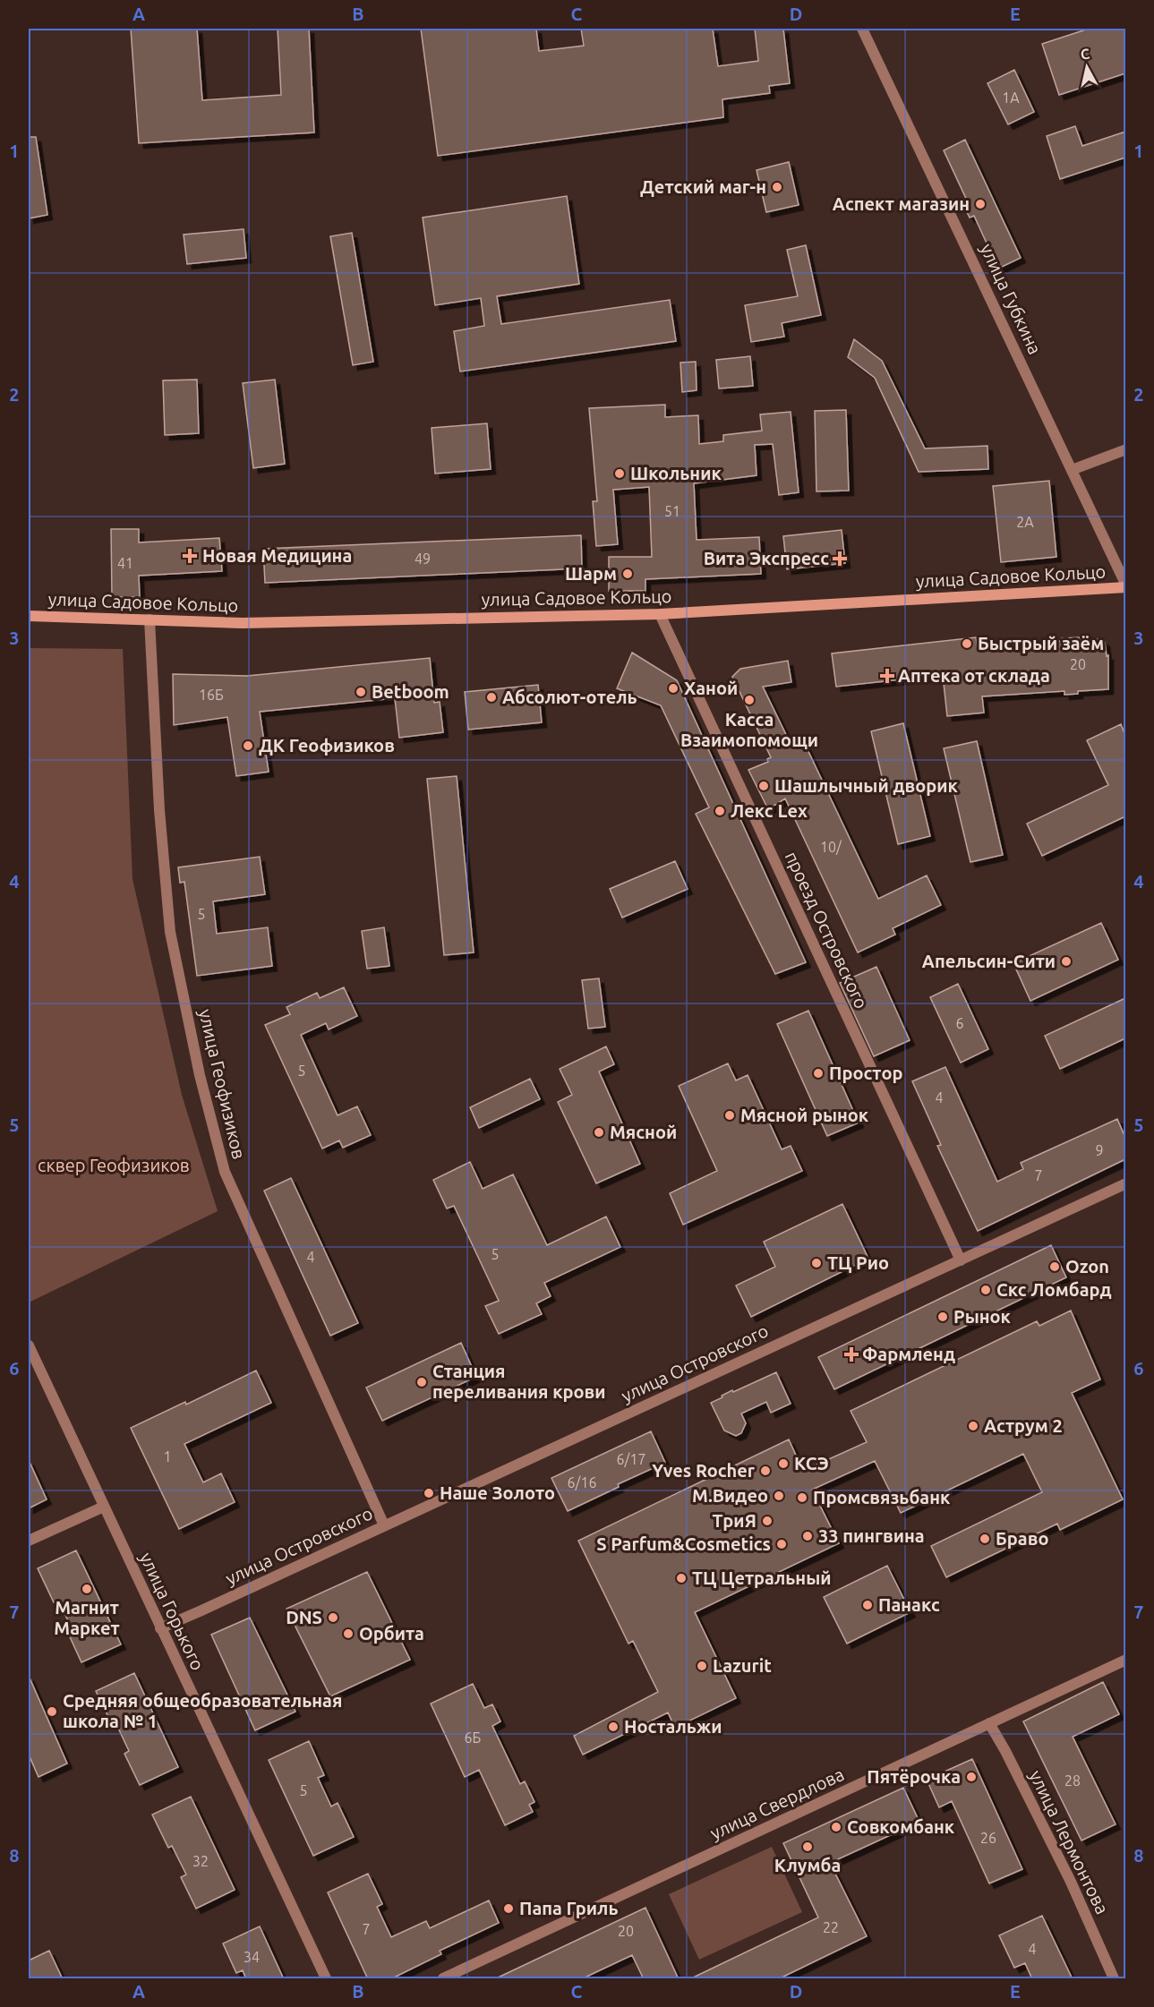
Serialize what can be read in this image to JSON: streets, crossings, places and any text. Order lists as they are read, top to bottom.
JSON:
{
  "streets": {
    "main road": ["улица Садовое Кольцо"],
    "street": [
      "улица Губкина",
      "проезд Островского",
      "улица Геофизиков",
      "улица Островского",
      "улица Горького",
      "улица Свердлова",
      "улица Лермонтова"
    ]
  },
  "crossings": [
    ["улица Губкина", "улица Садовое Кольцо"],
    ["улица Садовое Кольцо", "проезд Островского"],
    ["улица Садовое Кольцо", "улица Геофизиков"],
    ["проезд Островского", "улица Островского"],
    ["улица Геофизиков", "улица Островского"],
    ["улица Островского", "улица Горького"],
    ["улица Свердлова", "улица Лермонтова"]
  ],
  "parks": ["cквер Геофизиков"],
  "places": {
    "other": [
      "Детский маг-н",
      "Аспект магазин",
      "Школьник",
      "Шарм",
      "Быстрый заём",
      "Ханой",
      "Betboom",
      "Абсолют-отель",
      "Касса Взаимопомощи",
      "ДК Геофизиков",
      "Шашлычный дворик",
      "Лекс Lex",
      "Апельсин-Сити",
      "Простор",
      "Мясной рынок",
      "Мясной",
      "ТЦ Рио",
      "Ozon",
      "Скс Ломбард",
      "Рынок",
      "Станция переливания крови",
      "Аструм 2",
      "КСЭ",
      "Yves Rocher",
      "Наше Золото",
      "М.Видео",
      "Промсвязьбанк",
      "ТриЯ",
      "33 пингвина",
      "Браво",
      "S Parfum&Cosmetics",
      "ТЦ Цетральный",
      "Магнит Маркет",
      "Панакс",
      "DNS",
      "Орбита",
      "Lazurit",
      "Средняя общеобразовательная школа № 1",
      "Ностальжи",
      "Пятёрочка",
      "Совкомбанк",
      "Клумба",
      "Папа Гриль"
    ],
    "health": [
      "Новая Медицина",
      "Вита Экспресс",
      "Аптека от склада",
      "Фармленд"
    ]
  },
  "house_numbers": [
    "1А",
    "51",
    "2А",
    "49",
    "41",
    "20",
    "16Б",
    "10/",
    "5",
    "6",
    "5",
    "4",
    "9",
    "7",
    "5",
    "4",
    "1",
    "6/17",
    "6/16",
    "6Б",
    "28",
    "5",
    "26",
    "32",
    "22",
    "7",
    "20",
    "4",
    "34"
  ],
  "north": "top",
  "grid": {
    "columns": [
      "A",
      "B",
      "C",
      "D",
      "E"
    ],
    "rows": [
      "1",
      "2",
      "3",
      "4",
      "5",
      "6",
      "7",
      "8"
    ]
  }
}
